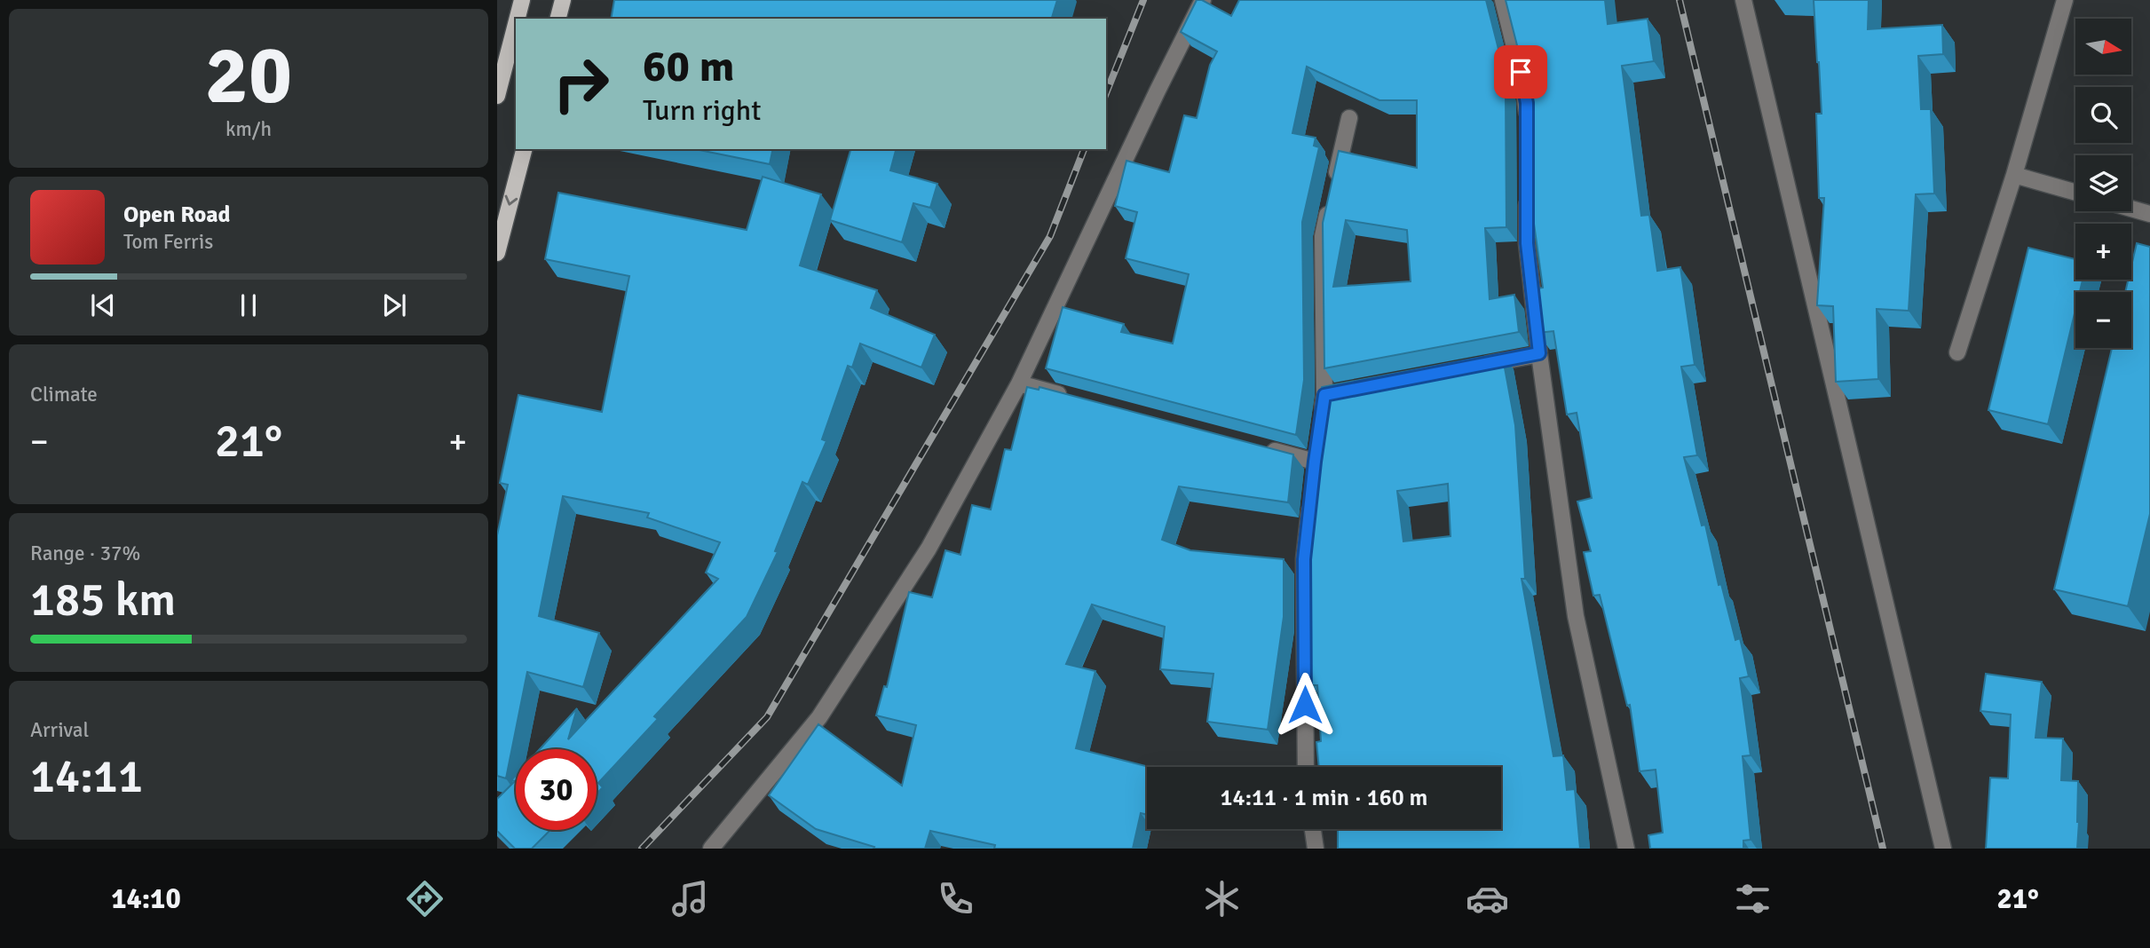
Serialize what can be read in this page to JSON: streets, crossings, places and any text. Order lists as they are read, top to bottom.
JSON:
{
  "north": "right",
  "page": {
    "tile": [
      ["20", "km/h"],
      "Climate",
      ["Range · 37%", "185 km"],
      ["Arrival", "14:11"]
    ],
    "map_buttons": ["+", "−"],
    "turn": ["60 m", "Turn right"],
    "song": ["Open Road", "Tom Ferris"],
    "heat": ["−", "21°", "+"],
    "limit": "30",
    "trip": "14:11 · 1 min · 160 m",
    "tabs": ["14:10", "21°"]
  }
}
